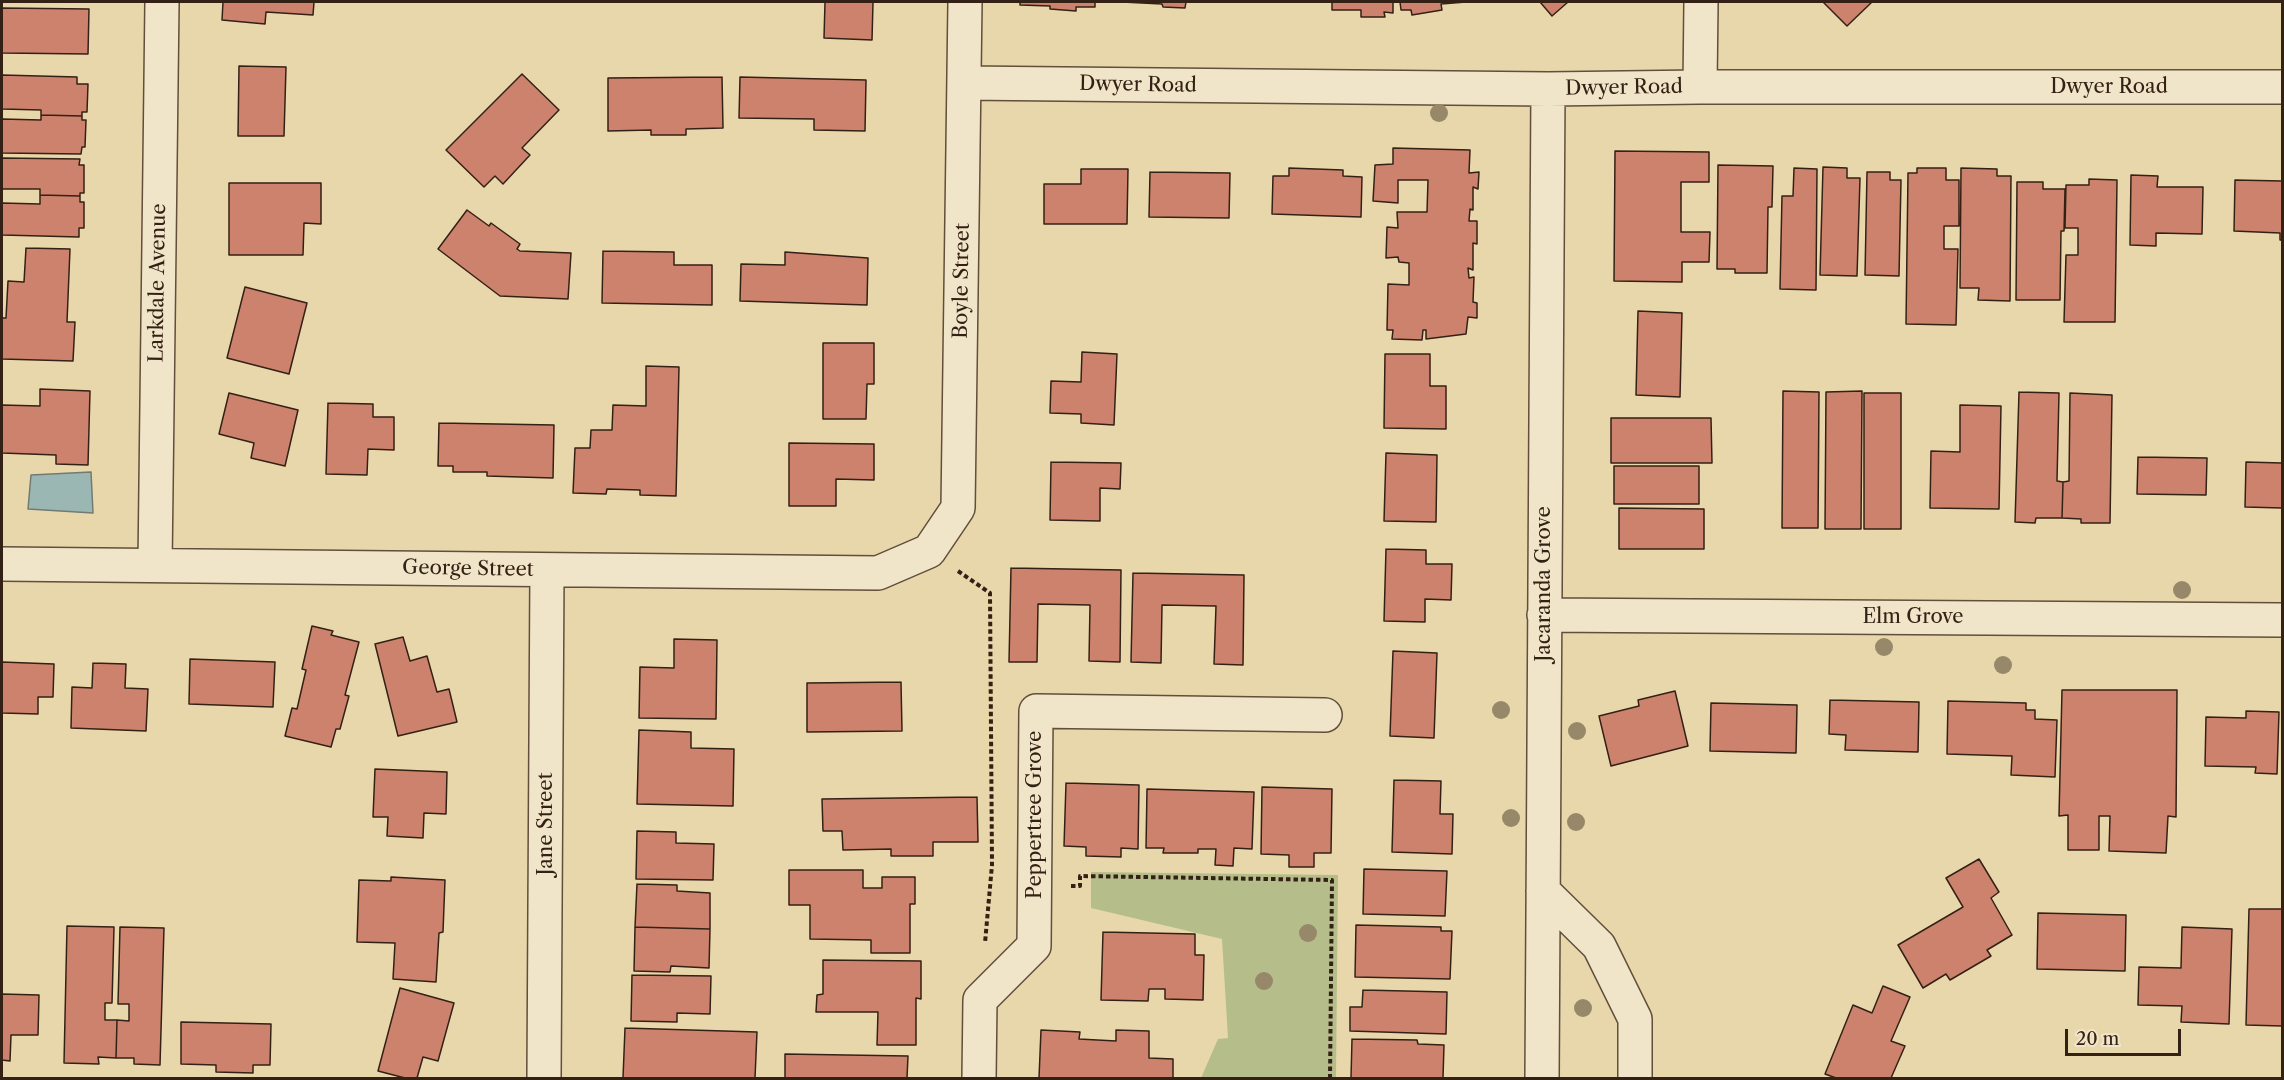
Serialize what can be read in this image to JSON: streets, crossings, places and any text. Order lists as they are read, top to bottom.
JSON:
{
  "streets": {
    "street": [
      "Dwyer Road",
      "Boyle Street",
      "Larkdale Avenue",
      "George Street",
      "Jacaranda Grove",
      "Elm Grove",
      "Peppertree Grove",
      "Jane Street"
    ]
  },
  "crossings": [
    ["Dwyer Road", "Boyle Street"],
    ["Dwyer Road", "Jacaranda Grove"],
    ["Boyle Street", "George Street"],
    ["Larkdale Avenue", "George Street"],
    ["George Street", "Jane Street"],
    ["Jacaranda Grove", "Elm Grove"]
  ],
  "scale_bar": "20 m"
}
